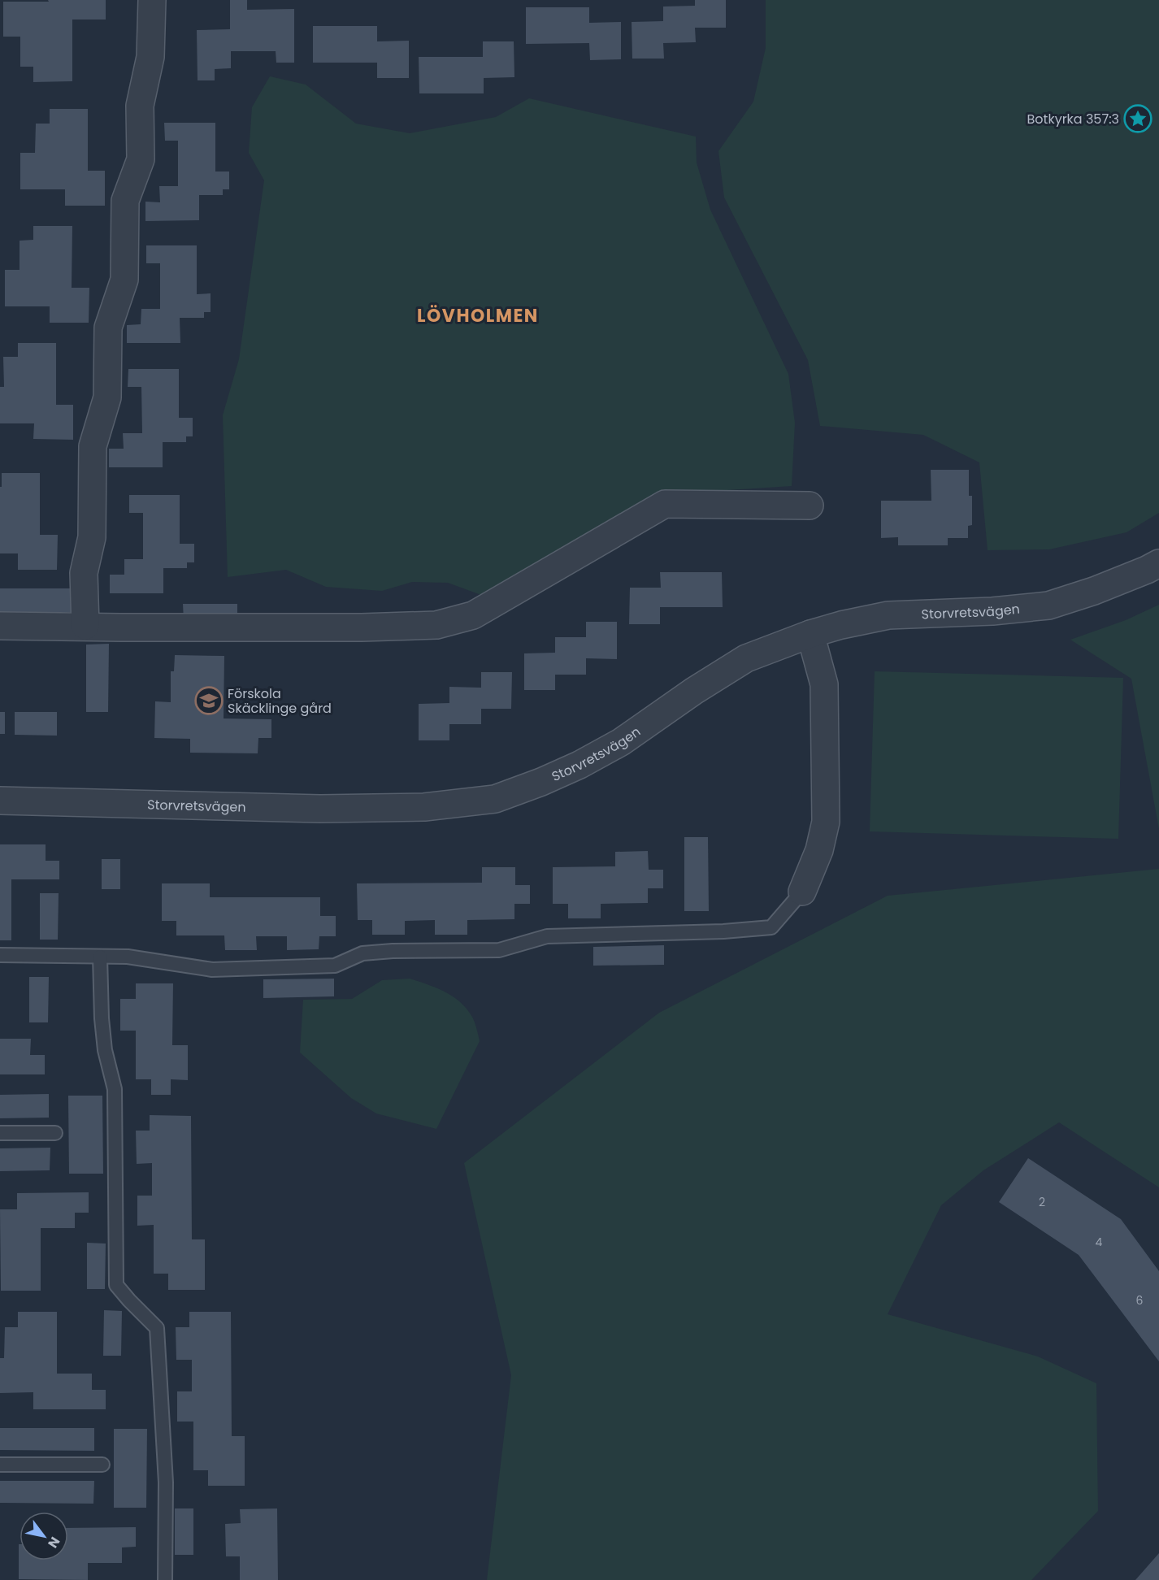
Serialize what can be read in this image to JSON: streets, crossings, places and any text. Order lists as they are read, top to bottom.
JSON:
{
  "streets": {
    "street": ["Storvretsvägen"]
  },
  "districts": ["LÖVHOLMEN"],
  "places": {
    "place": ["Botkyrka 357:3"],
    "school or university": ["Förskola Skäcklinge gård"]
  },
  "house_numbers": ["2", "4", "6"],
  "north": "bottom right"
}
